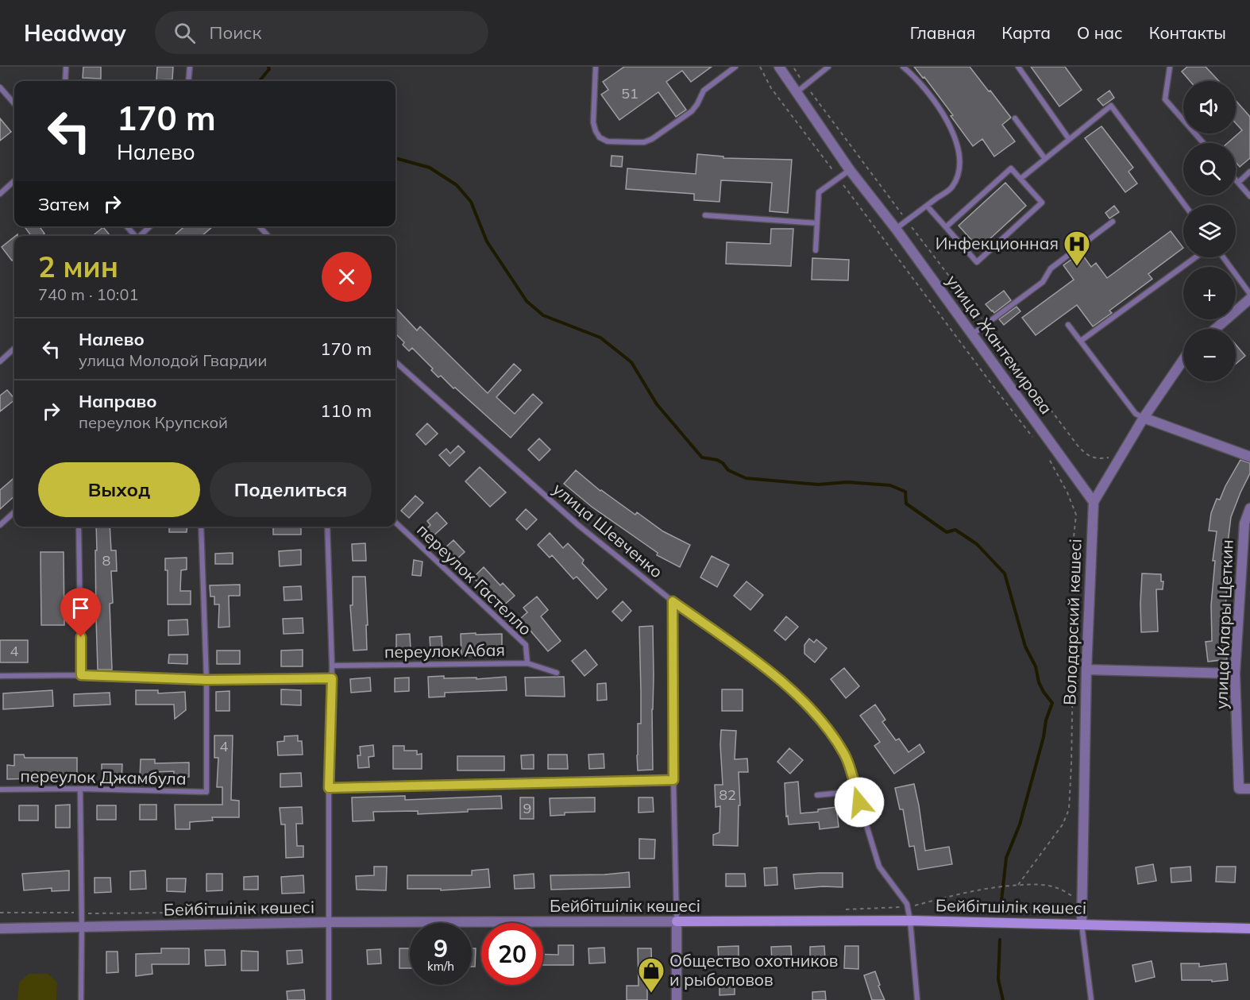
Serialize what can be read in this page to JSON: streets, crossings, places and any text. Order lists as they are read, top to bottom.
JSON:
{
  "streets": {
    "street": [
      "улица Жантемирова",
      "Володарский көшесі",
      "улица Клары Цеткин",
      "Бейбітшілік көшесі"
    ],
    "lane": [
      "улица Шевченко",
      "переулок Гастелло",
      "переулок Абая",
      "переулок Джамбула"
    ]
  },
  "crossings": [
    ["улица Жантемирова", "Володарский көшесі"],
    ["улица Шевченко", "Бейбітшілік көшесі"],
    ["переулок Гастелло", "переулок Абая"],
    ["Володарский көшесі", "Бейбітшілік көшесі"]
  ],
  "places": {
    "hospital": ["Инфекционная"],
    "shop": ["Общество охотников и рыболовов"]
  },
  "house_numbers": [
    "51",
    "8",
    "4",
    "4",
    "82",
    "9"
  ],
  "page": {
    "header": "Headway",
    "search": "Поиск",
    "nav": [
      "Главная",
      "Карта",
      "О нас",
      "Контакты"
    ],
    "map_buttons": ["+", "−"],
    "turn": ["170 m", "Налево"],
    "then": "Затем",
    "heading": ["2 мин", "740 m · 10:01"],
    "list": [
      {
        "name": "Налево",
        "note": "улица Молодой Гвардии",
        "value": "170 m"
      },
      {
        "name": "Направо",
        "note": "переулок Крупской",
        "value": "110 m"
      }
    ],
    "buttons": ["Выход", "Поделиться"],
    "speed": "9 km/h",
    "limit": "20"
  }
}
